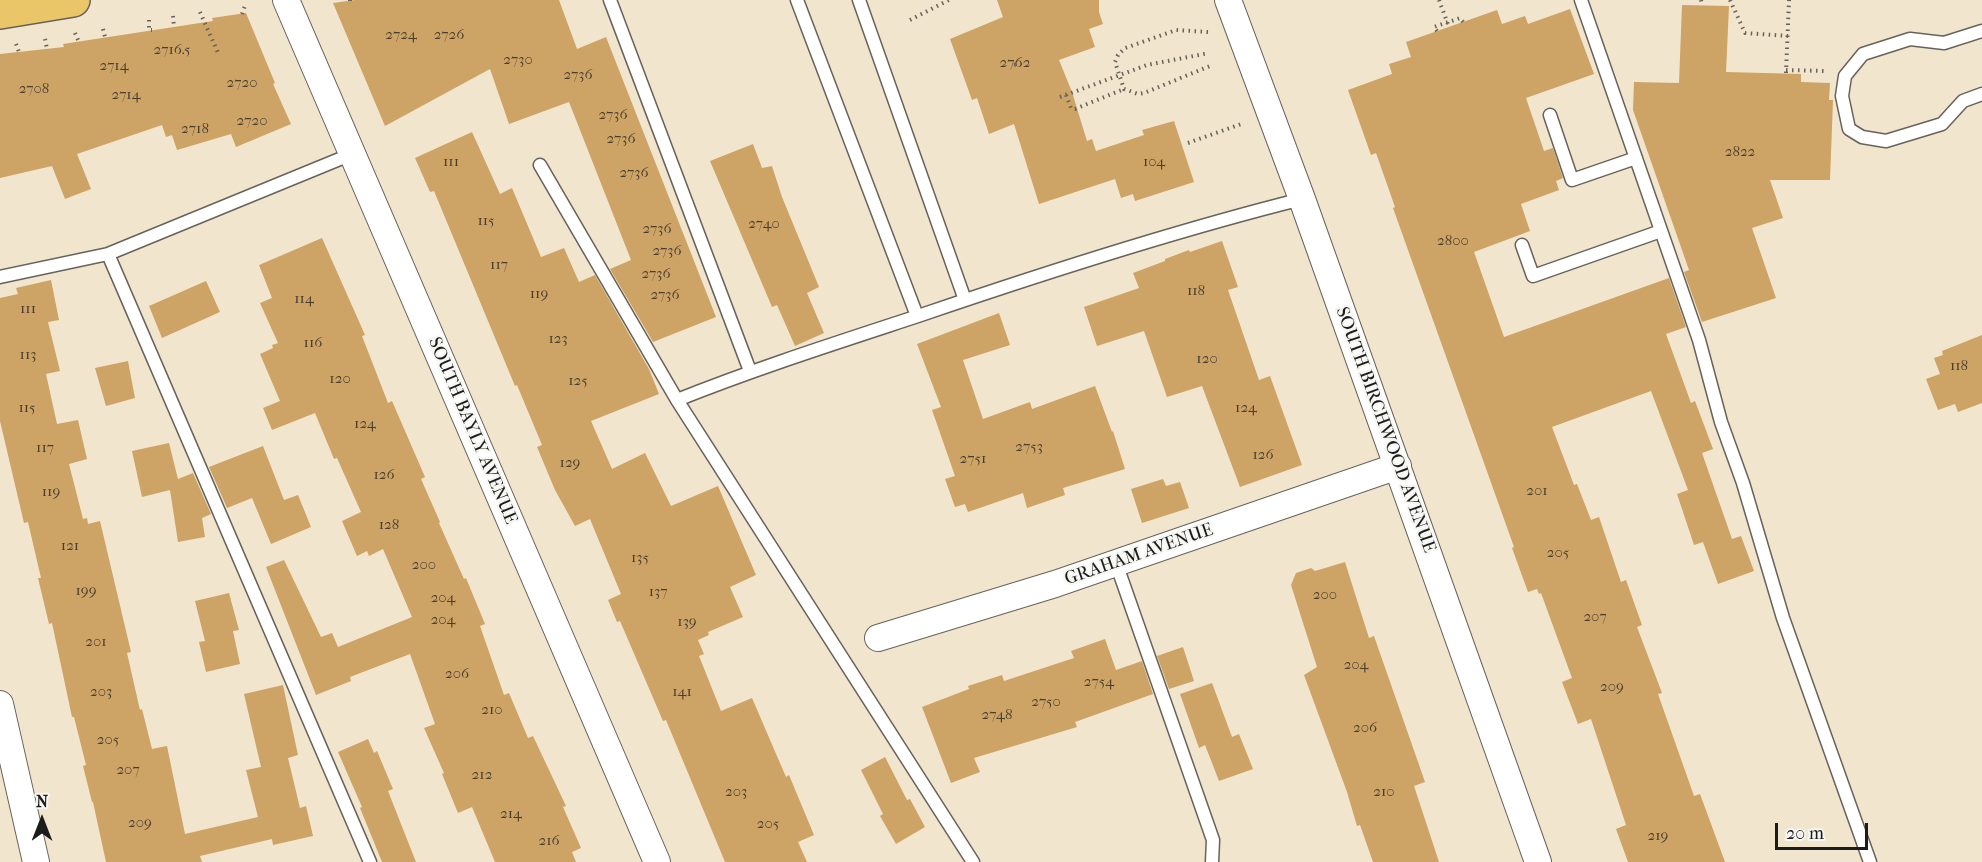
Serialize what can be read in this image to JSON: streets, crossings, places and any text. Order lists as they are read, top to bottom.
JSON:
{
  "streets": {
    "street": ["SOUTH BIRCHWOOD AVENUE", "SOUTH BAYLY AVENUE", "GRAHAM AVENUE"]
  },
  "crossings": [
    ["SOUTH BIRCHWOOD AVENUE", "GRAHAM AVENUE"]
  ],
  "house_numbers": [
    "2724",
    "2726",
    "2716.5",
    "2730",
    "2762",
    "2714",
    "2736",
    "2720",
    "2708",
    "2714",
    "2736",
    "2720",
    "2718",
    "2736",
    "2822",
    "111",
    "104",
    "2736",
    "115",
    "2740",
    "2736",
    "2800",
    "2736",
    "117",
    "2736",
    "118",
    "119",
    "2736",
    "114",
    "111",
    "123",
    "116",
    "113",
    "120",
    "118",
    "120",
    "125",
    "115",
    "124",
    "124",
    "2753",
    "117",
    "126",
    "2751",
    "129",
    "126",
    "201",
    "119",
    "128",
    "121",
    "205",
    "135",
    "200",
    "199",
    "137",
    "200",
    "204",
    "207",
    "204",
    "139",
    "201",
    "204",
    "206",
    "2754",
    "209",
    "203",
    "141",
    "2750",
    "210",
    "2748",
    "206",
    "205",
    "207",
    "212",
    "203",
    "210",
    "214",
    "209",
    "205",
    "219",
    "216"
  ],
  "scale_bar": "20 m",
  "north": "top"
}
